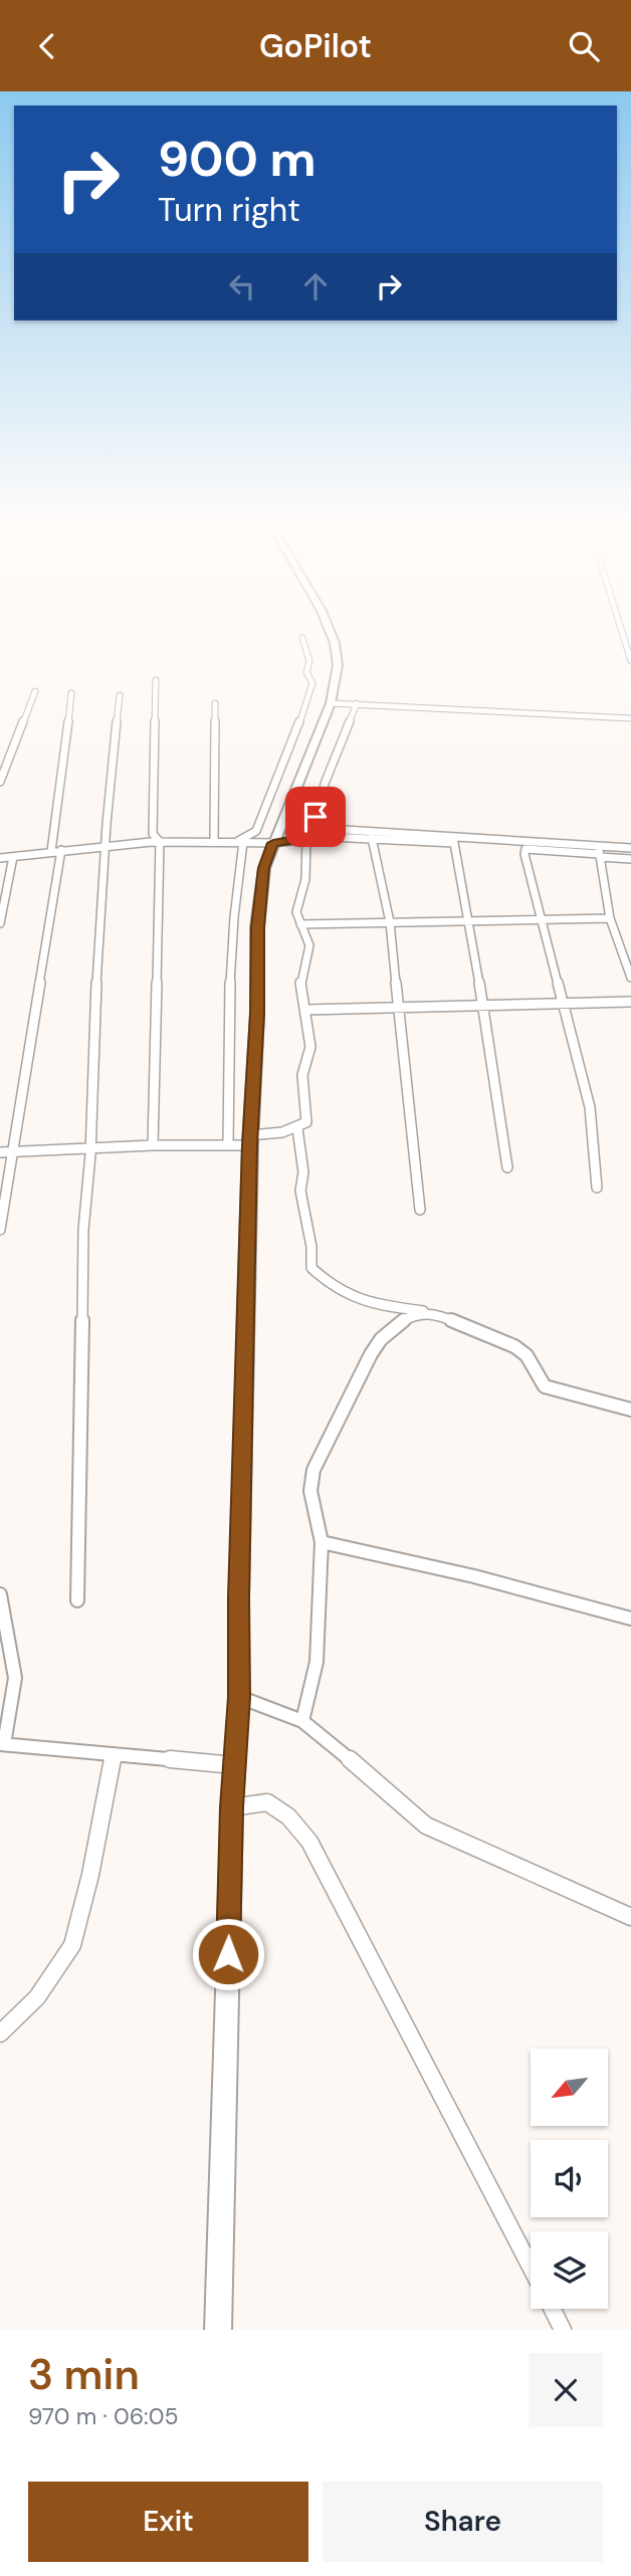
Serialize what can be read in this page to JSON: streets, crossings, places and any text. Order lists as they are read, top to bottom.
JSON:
{
  "north": "bottom left",
  "page": {
    "header": "GoPilot",
    "turn": ["900 m", "Turn right"],
    "heading": ["3 min", "970 m · 06:05"],
    "buttons": ["Exit", "Share"]
  }
}
